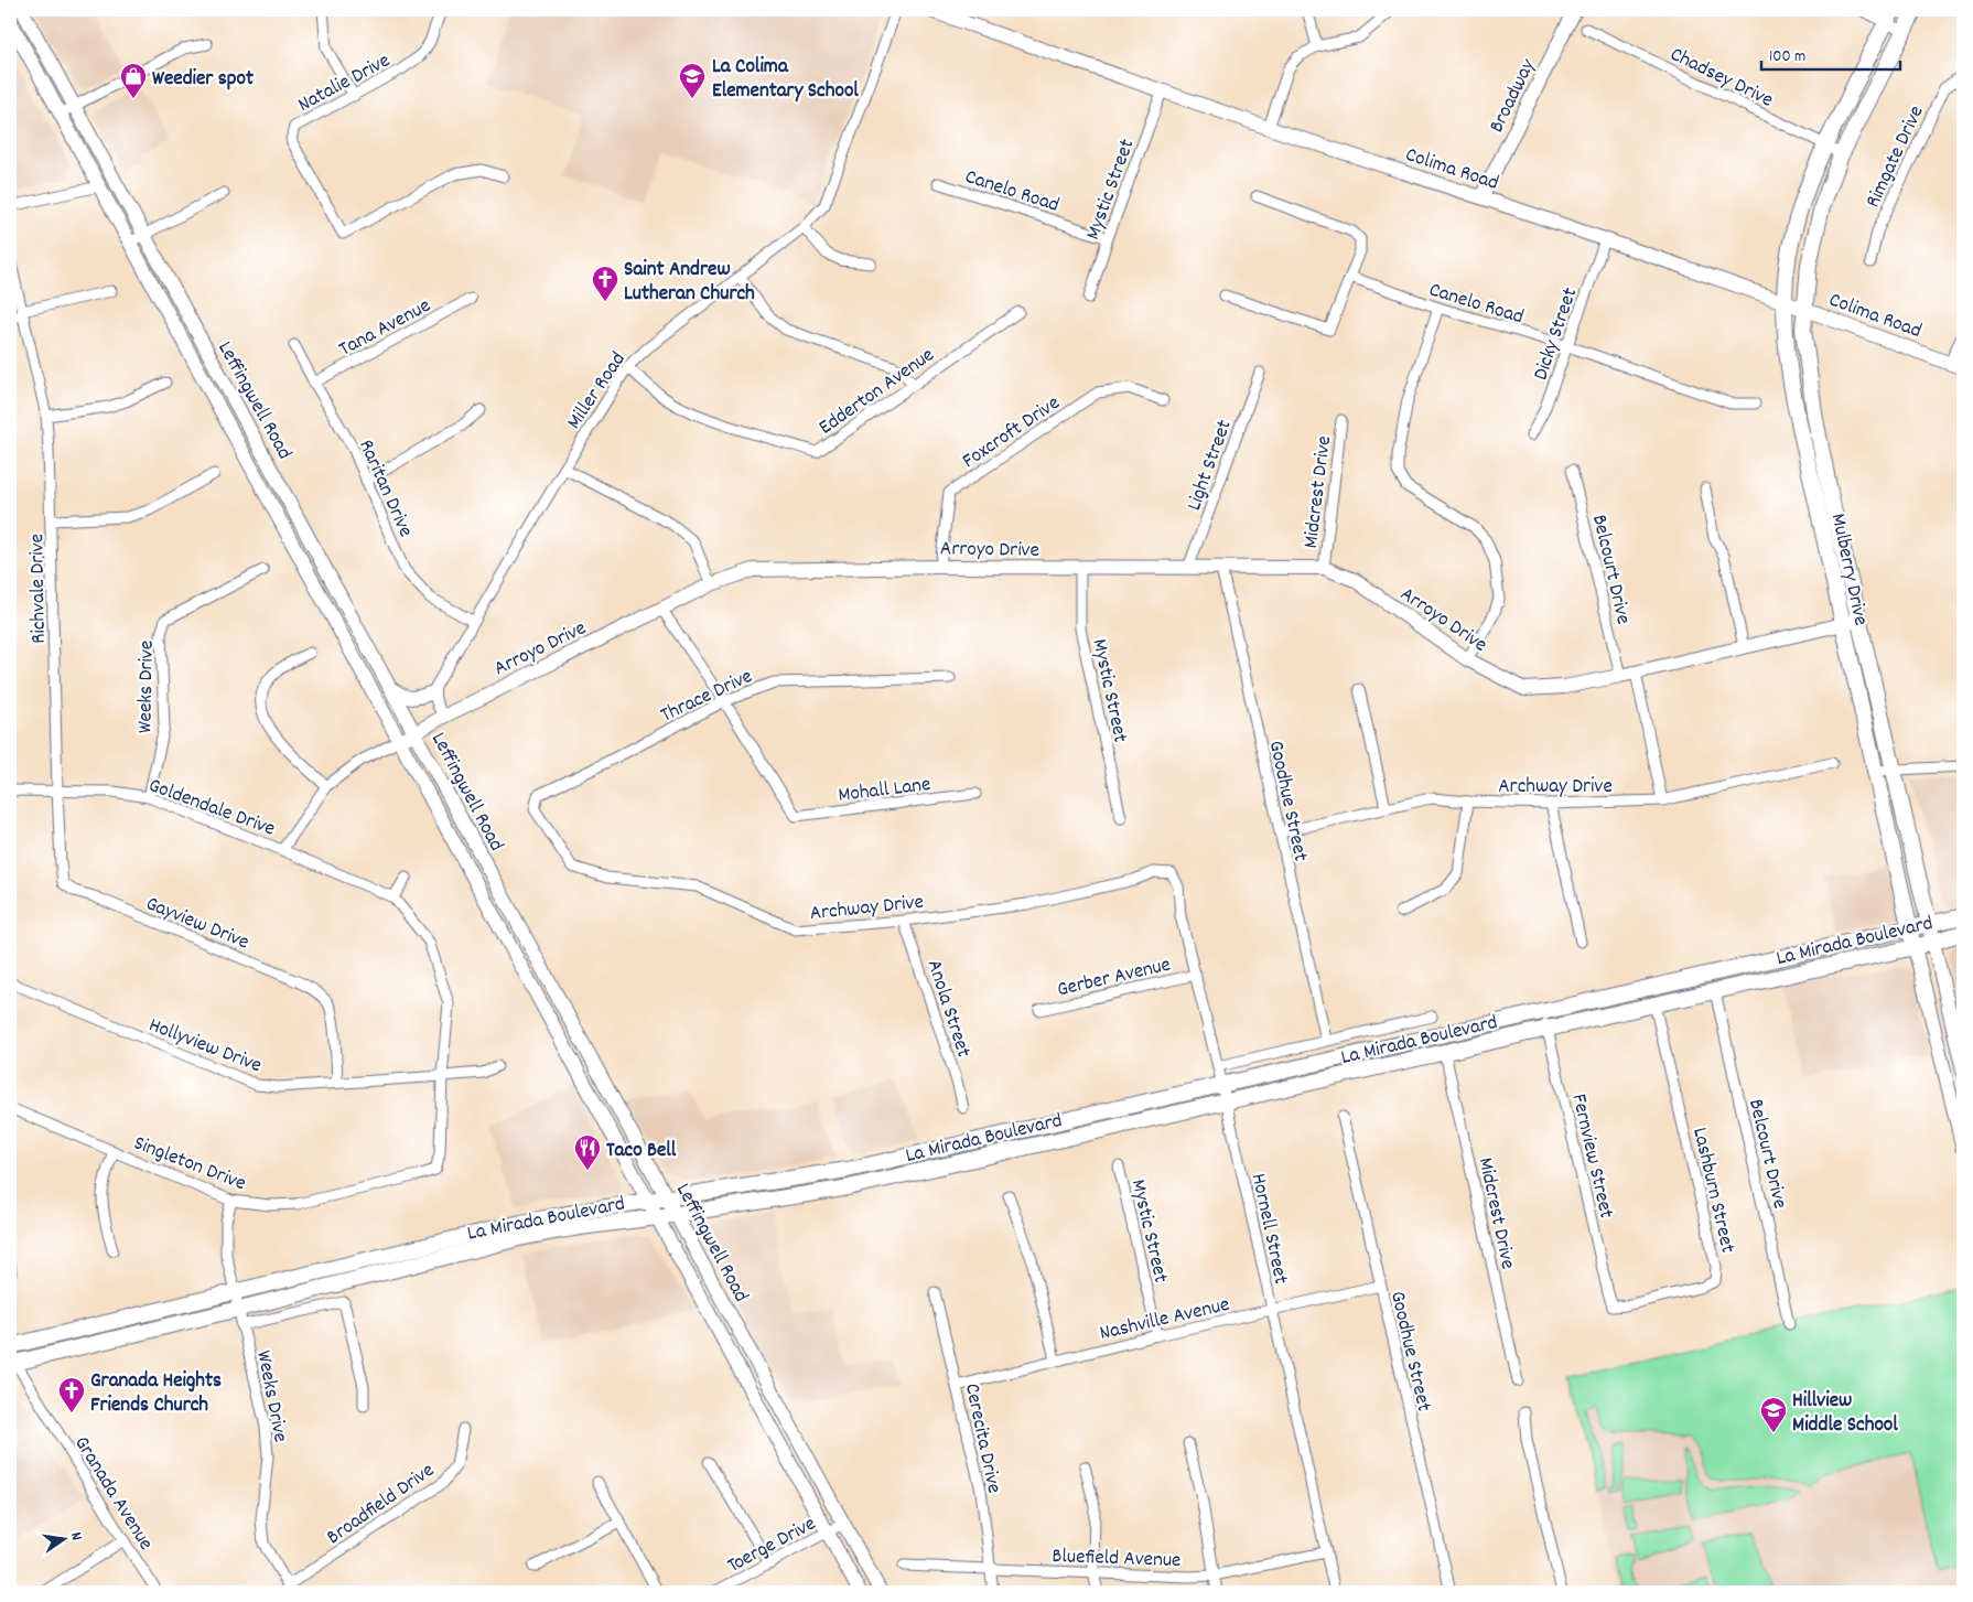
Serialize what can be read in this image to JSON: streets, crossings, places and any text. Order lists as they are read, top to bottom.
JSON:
{
  "streets": {
    "main road": [
      "Broadway",
      "Colima Road",
      "Leffingwell Road",
      "Arroyo Drive",
      "Mulberry Drive",
      "La Mirada Boulevard"
    ],
    "street": [
      "Chadsey Drive",
      "Natalie Drive",
      "Rimgate Drive",
      "Canelo Road",
      "Mystic Street",
      "Tana Avenue",
      "Dicky Street",
      "Miller Road",
      "Edderton Avenue",
      "Foxcroft Drive",
      "Light Street",
      "Raritan Drive",
      "Midcrest Drive",
      "Belcourt Drive",
      "Richvale Drive",
      "Weeks Drive",
      "Thrace Drive",
      "Archway Drive",
      "Mohall Lane",
      "Goodhue Street",
      "Goldendale Drive",
      "Gayview Drive",
      "Gerber Avenue",
      "Anola Street",
      "Hollyview Drive",
      "Fernview Street",
      "Singleton Drive",
      "Lashburn Street",
      "Hornell Street",
      "Nashville Avenue",
      "Cerecita Drive",
      "Granada Avenue",
      "Broadfield Drive",
      "Toerge Drive",
      "Bluefield Avenue"
    ]
  },
  "crossings": [
    ["Chadsey Drive", "Mulberry Drive"],
    ["Broadway", "Colima Road"],
    ["Colima Road", "Mystic Street"],
    ["Colima Road", "Dicky Street"],
    ["Colima Road", "Mulberry Drive"],
    ["Canelo Road", "Mystic Street"],
    ["Canelo Road", "Dicky Street"],
    ["Mystic Street", "Arroyo Drive"],
    ["Mystic Street", "Nashville Avenue"],
    ["Tana Avenue", "Raritan Drive"],
    ["Miller Road", "Edderton Avenue"],
    ["Miller Road", "Raritan Drive"],
    ["Leffingwell Road", "Arroyo Drive"],
    ["Leffingwell Road", "La Mirada Boulevard"],
    ["Leffingwell Road", "Toerge Drive"],
    ["Foxcroft Drive", "Arroyo Drive"],
    ["Light Street", "Arroyo Drive"],
    ["Midcrest Drive", "Arroyo Drive"],
    ["Midcrest Drive", "La Mirada Boulevard"],
    ["Arroyo Drive", "Belcourt Drive"],
    ["Arroyo Drive", "Mulberry Drive"],
    ["Arroyo Drive", "Goodhue Street"],
    ["Arroyo Drive", "Goldendale Drive"],
    ["Belcourt Drive", "La Mirada Boulevard"],
    ["Mulberry Drive", "La Mirada Boulevard"],
    ["Richvale Drive", "Goldendale Drive"],
    ["Richvale Drive", "Gayview Drive"],
    ["Weeks Drive", "Goldendale Drive"],
    ["Weeks Drive", "La Mirada Boulevard"],
    ["Weeks Drive", "Singleton Drive"],
    ["Weeks Drive", "Broadfield Drive"],
    ["Thrace Drive", "Archway Drive"],
    ["Thrace Drive", "Mohall Lane"],
    ["Archway Drive", "Goodhue Street"],
    ["Archway Drive", "Anola Street"],
    ["Archway Drive", "Hornell Street"],
    ["Goodhue Street", "La Mirada Boulevard"],
    ["Goodhue Street", "Nashville Avenue"],
    ["Goldendale Drive", "Gayview Drive"],
    ["Goldendale Drive", "Hollyview Drive"],
    ["Goldendale Drive", "Singleton Drive"],
    ["Gayview Drive", "Hollyview Drive"],
    ["La Mirada Boulevard", "Fernview Street"],
    ["La Mirada Boulevard", "Lashburn Street"],
    ["La Mirada Boulevard", "Hornell Street"],
    ["La Mirada Boulevard", "Granada Avenue"],
    ["Gerber Avenue", "Hornell Street"],
    ["Hollyview Drive", "Singleton Drive"],
    ["Fernview Street", "Lashburn Street"],
    ["Hornell Street", "Nashville Avenue"],
    ["Hornell Street", "Bluefield Avenue"],
    ["Nashville Avenue", "Cerecita Drive"],
    ["Cerecita Drive", "Bluefield Avenue"]
  ],
  "places": {
    "shop": ["Weedier spot"],
    "school or university": ["La Colima Elementary School", "Hillview Middle School"],
    "church": ["Saint Andrew Lutheran Church", "Granada Heights Friends Church"],
    "restaurant": ["Taco Bell"]
  },
  "scale_bar": "100 m",
  "north": "right"
}
